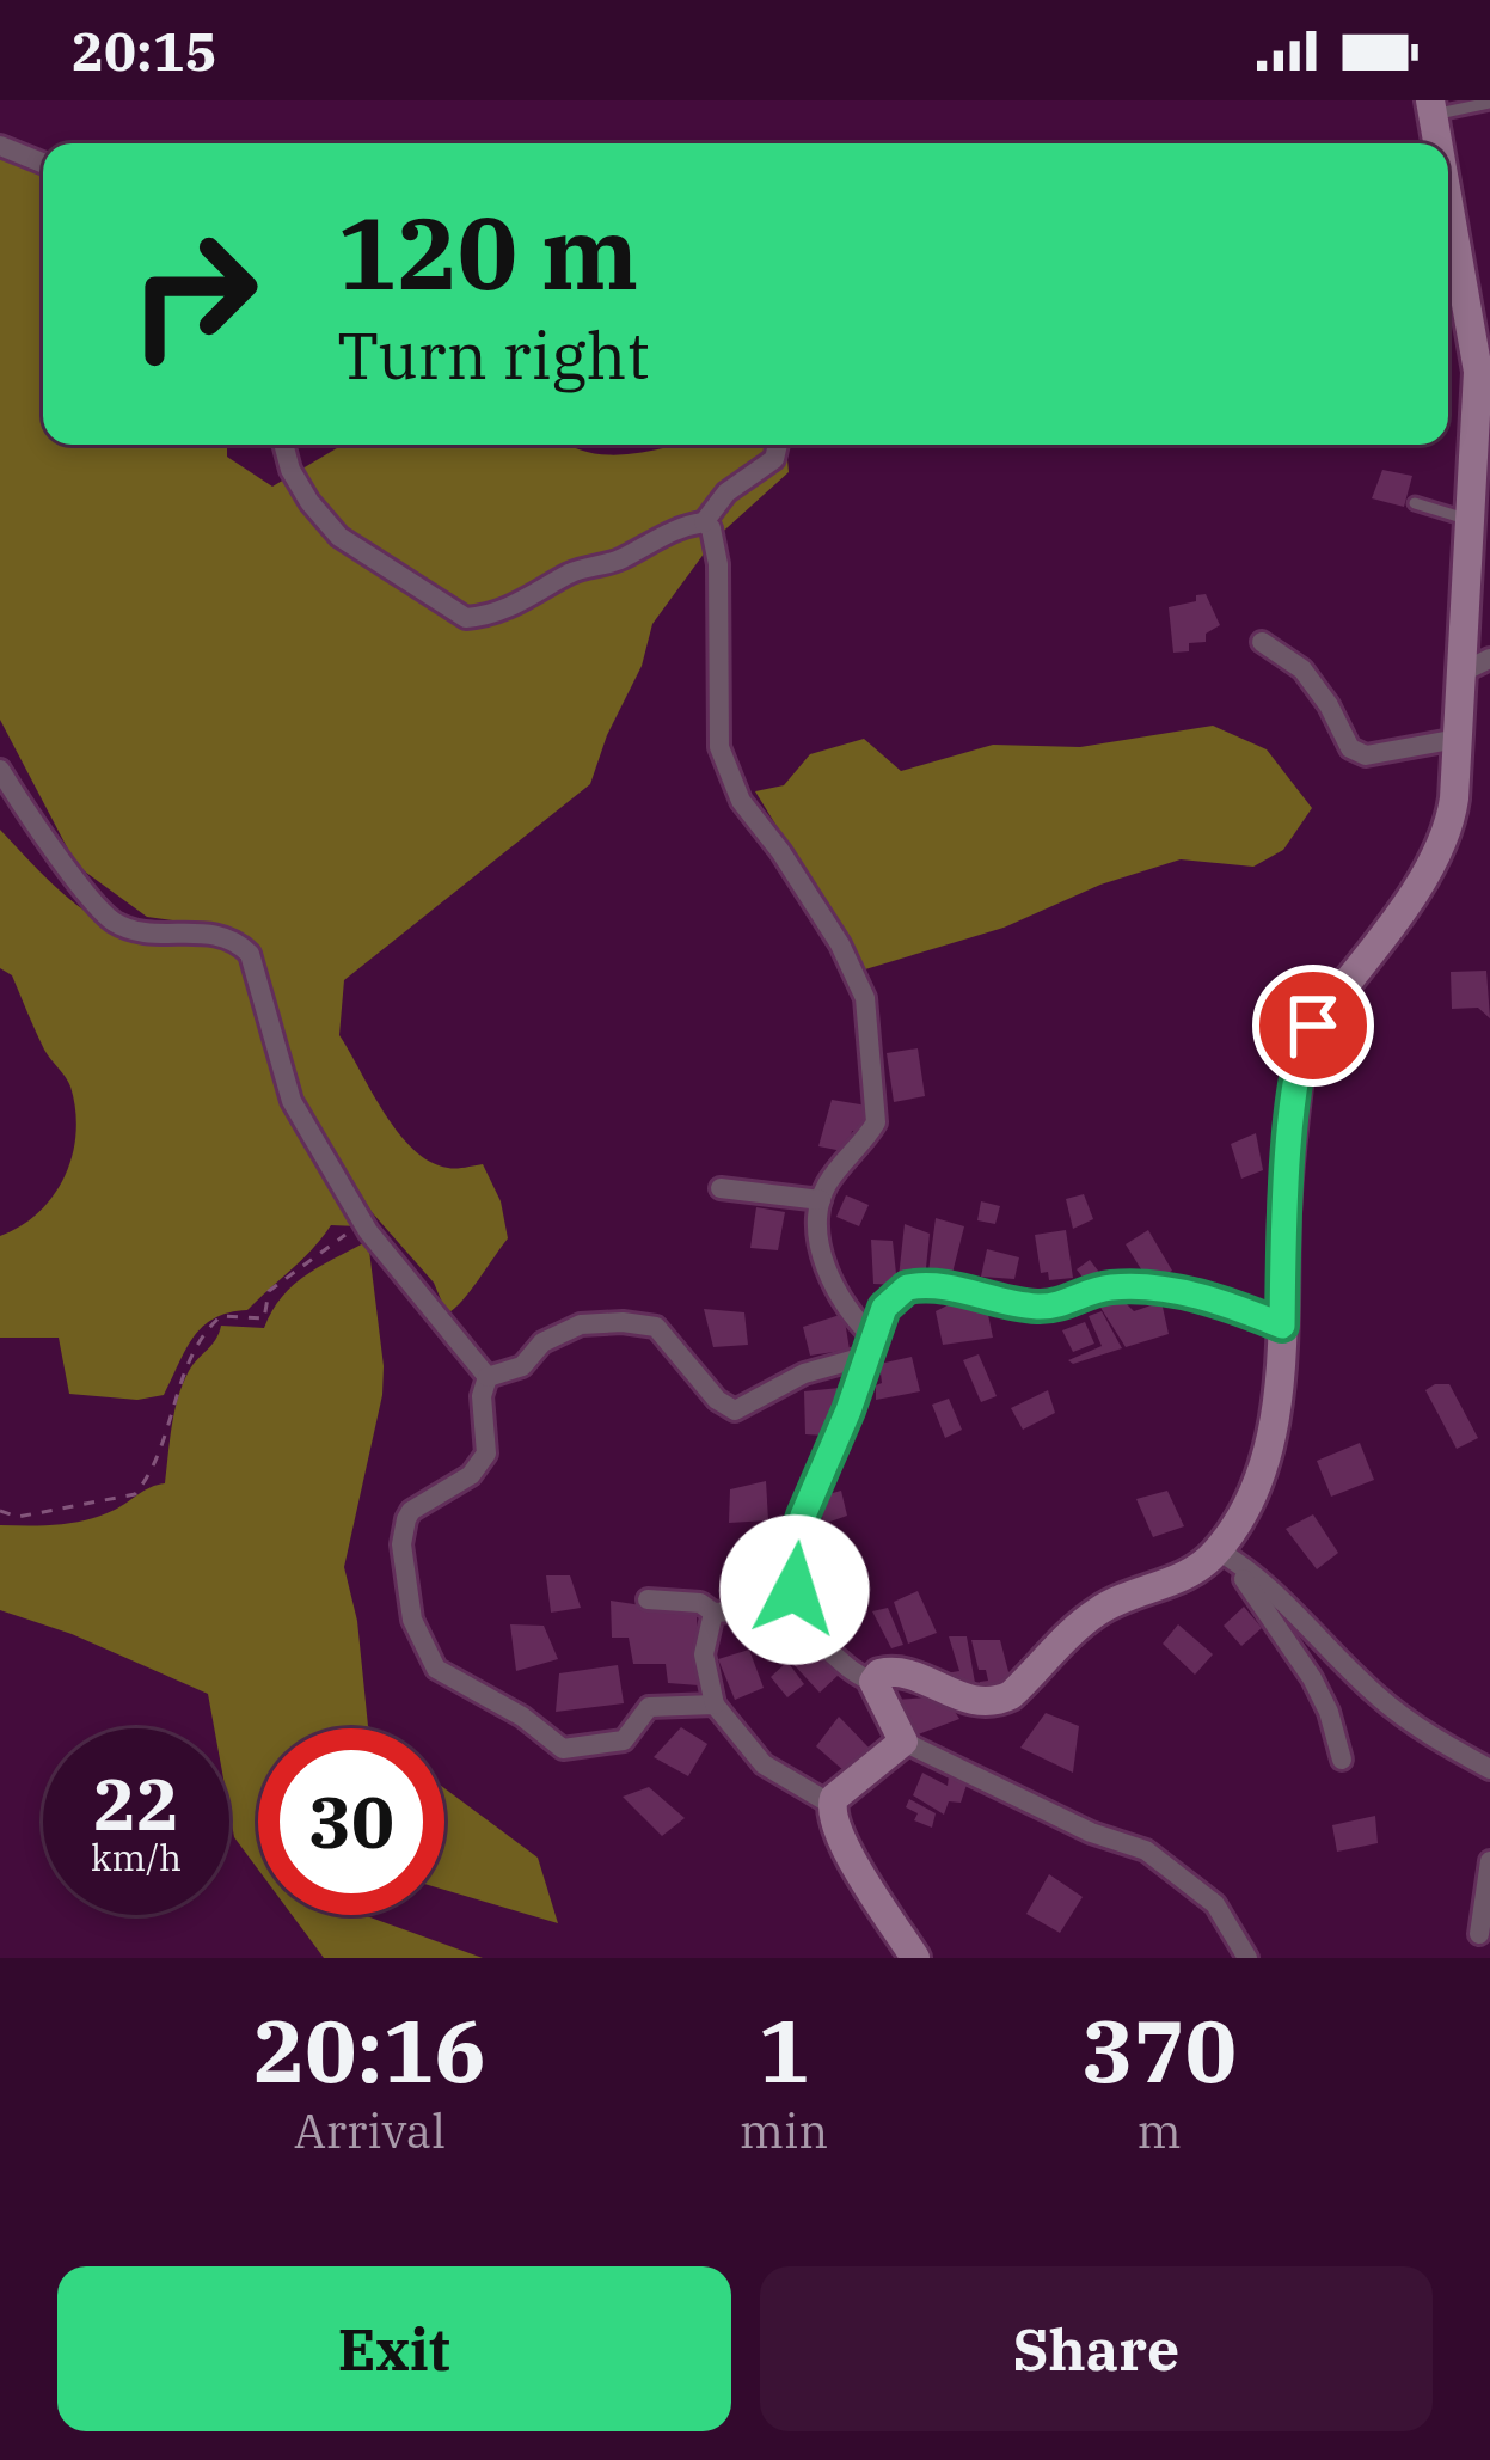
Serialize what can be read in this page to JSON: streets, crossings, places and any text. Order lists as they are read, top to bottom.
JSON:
{
  "page": {
    "status": "20:15",
    "turn": ["120 m", "Turn right"],
    "speed": "22 km/h",
    "limit": "30",
    "eta": [
      "20:16",
      "Arrival",
      "1",
      "min",
      "370",
      "m"
    ],
    "buttons": ["Exit", "Share"]
  }
}
